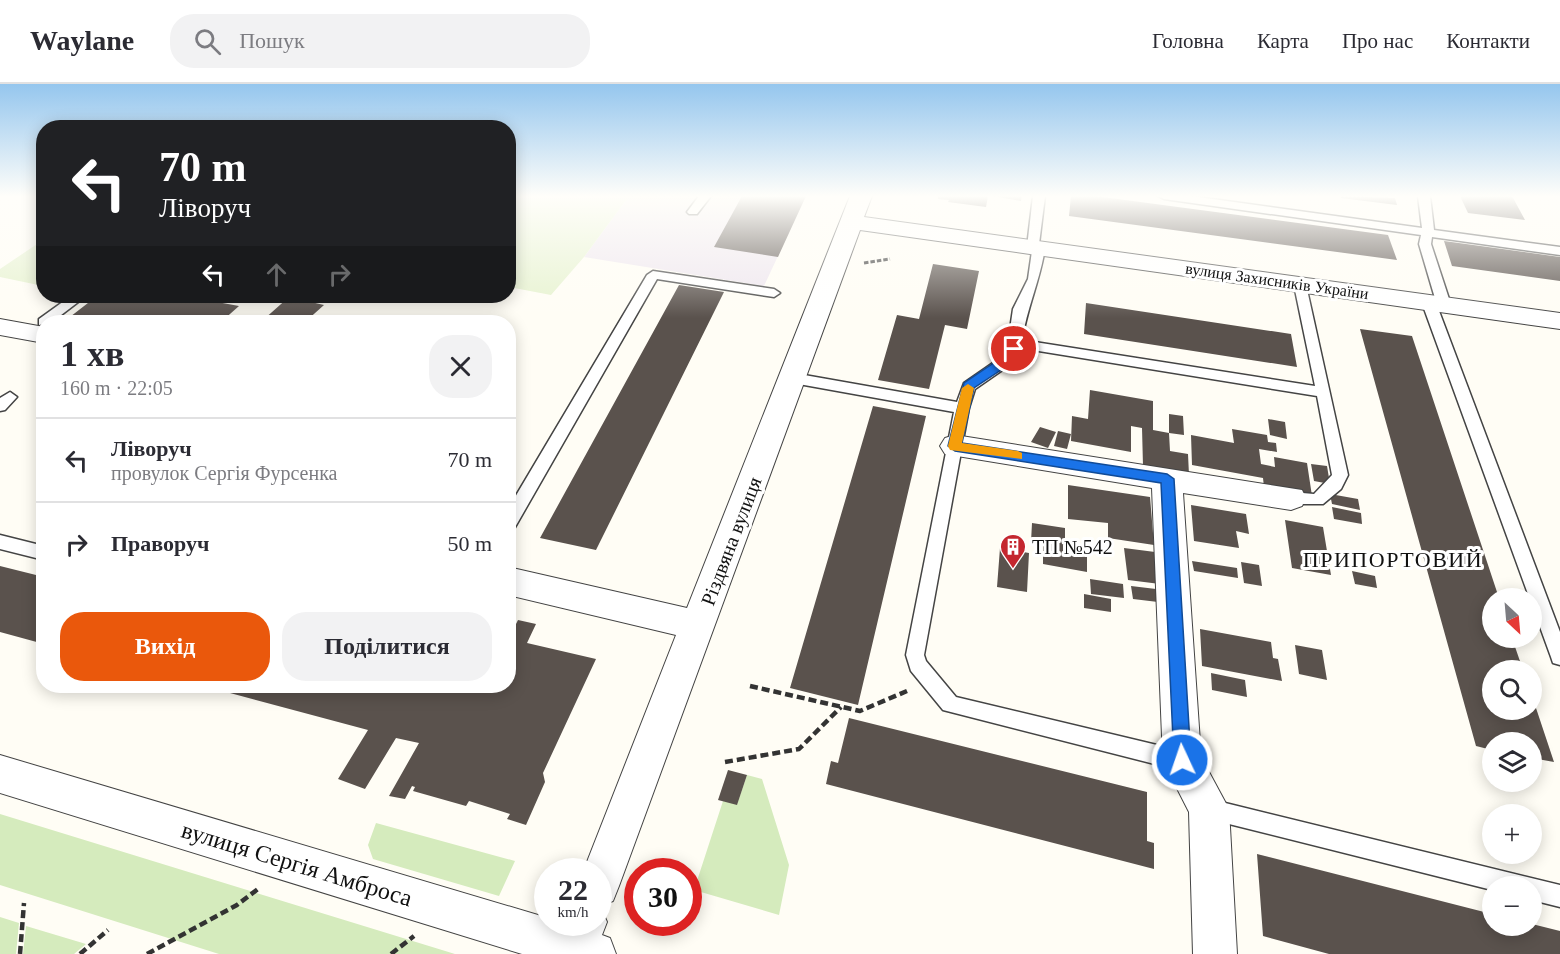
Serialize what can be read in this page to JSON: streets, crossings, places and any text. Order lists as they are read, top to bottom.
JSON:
{
  "streets": {
    "street": ["вулиця Захисників України", "Різдвяна вулиця", "вулиця Сергія Амброса"]
  },
  "districts": ["ПРИПОРТОВИЙ"],
  "places": {
    "building": ["ТП №542"]
  },
  "north": "bottom right",
  "page": {
    "header": "Waylane",
    "search": "Пошук",
    "nav": [
      "Головна",
      "Карта",
      "Про нас",
      "Контакти"
    ],
    "turn": ["70 m", "Ліворуч"],
    "heading": ["1 хв", "160 m · 22:05"],
    "list": [
      {
        "name": "Ліворуч",
        "note": "провулок Сергія Фурсенка",
        "value": "70 m"
      },
      {
        "name": "Праворуч",
        "value": "50 m"
      }
    ],
    "map_buttons": ["+", "−"],
    "buttons": ["Вихід", "Поділитися"],
    "speed": "22 km/h",
    "limit": "30"
  }
}
